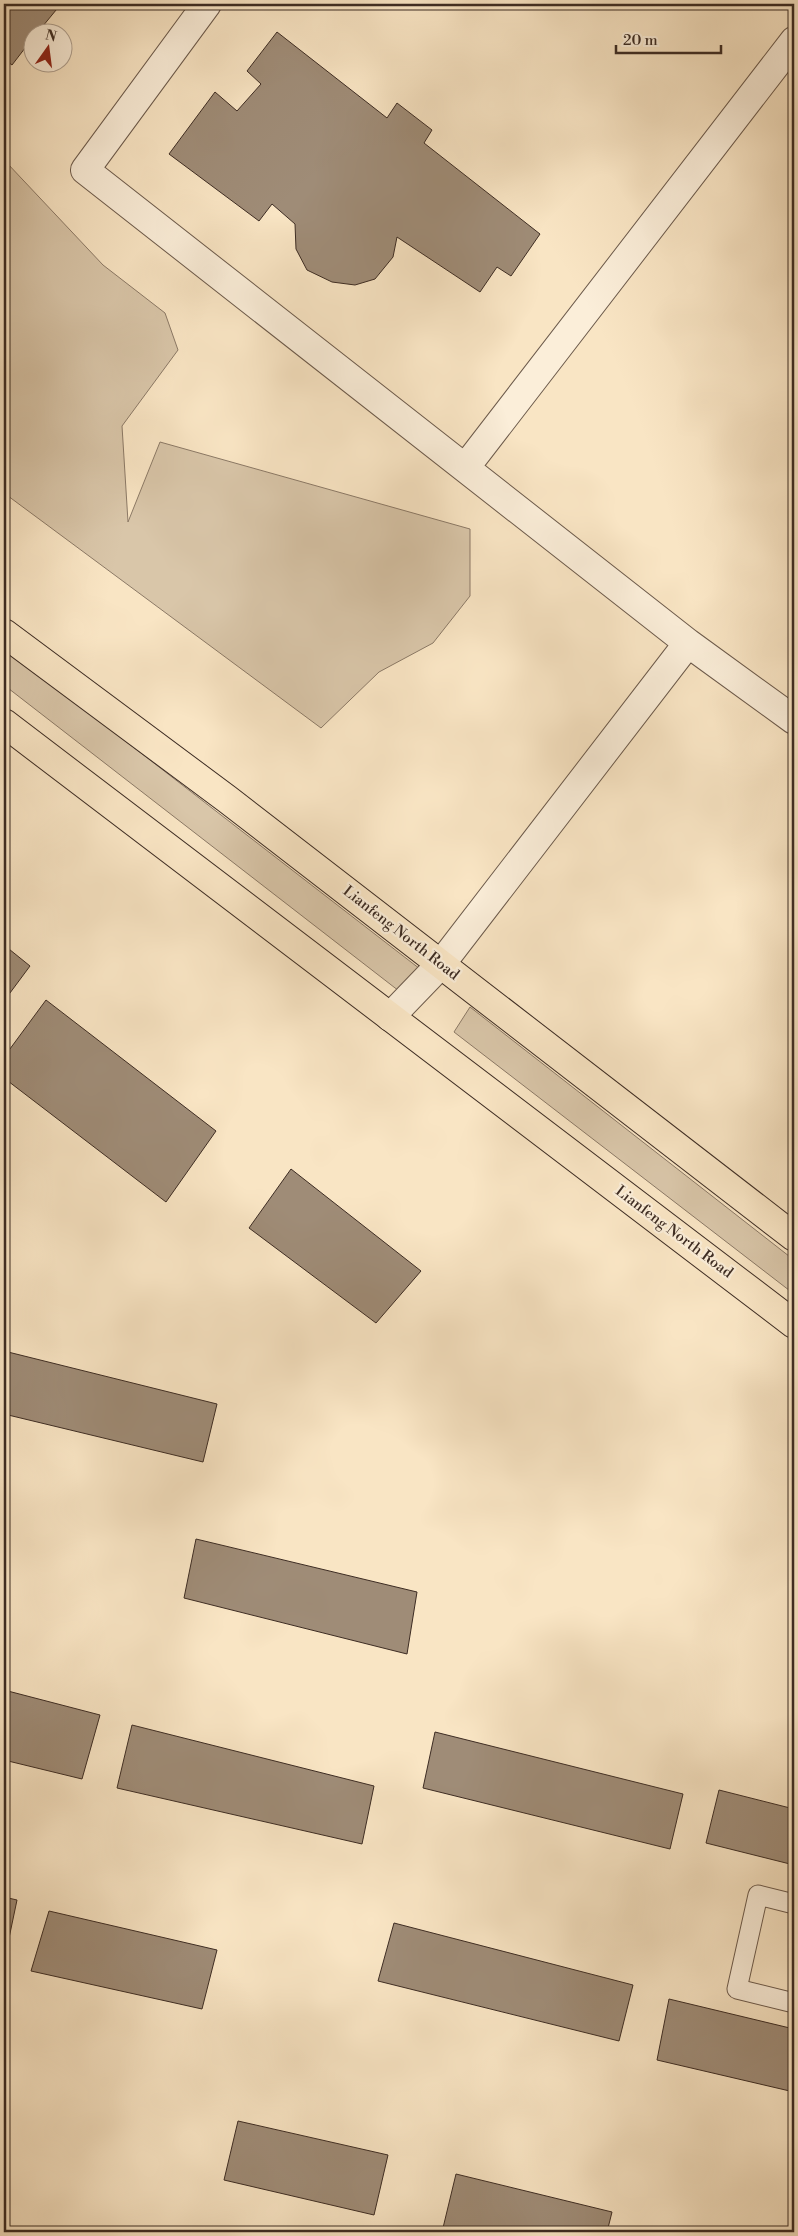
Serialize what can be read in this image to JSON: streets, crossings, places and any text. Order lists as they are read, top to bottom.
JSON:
{
  "streets": {
    "main road": ["Lianfeng North Road"]
  },
  "scale_bar": "20 m",
  "north": "top"
}
